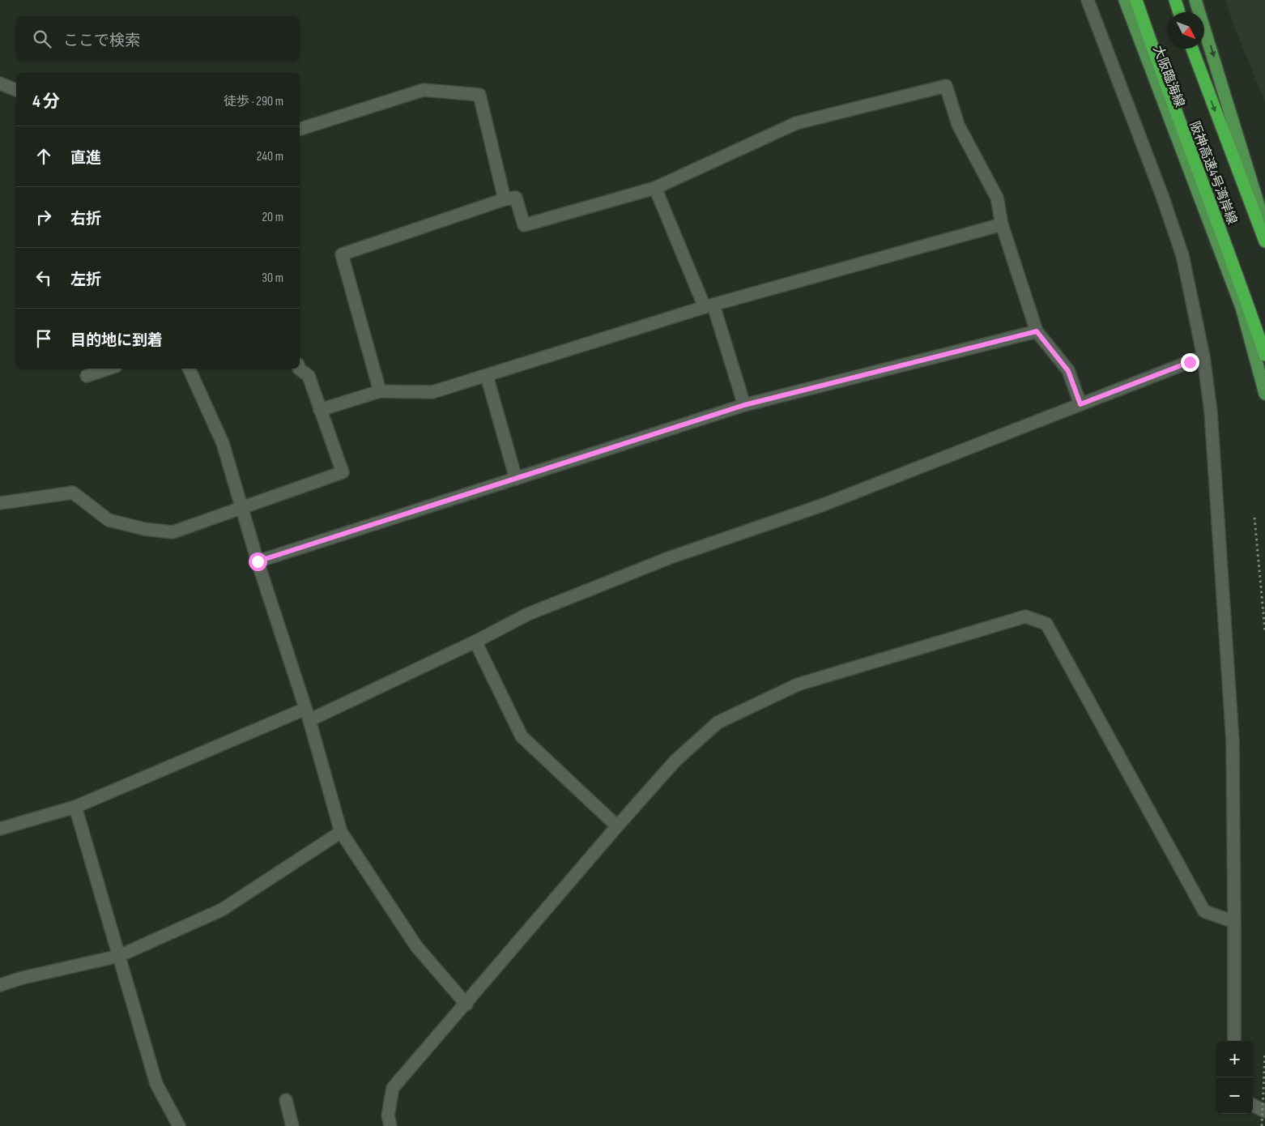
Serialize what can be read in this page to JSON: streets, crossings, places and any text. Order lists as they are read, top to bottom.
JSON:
{
  "streets": {
    "highway": ["阪神高速4号湾岸線"],
    "main road": ["大阪臨海線"]
  },
  "north": "bottom right",
  "page": {
    "search": "ここで検索",
    "heading": ["4 分", "徒歩 · 290 m"],
    "list": [
      ["直進", "240 m"],
      ["右折", "20 m"],
      ["左折", "30 m"],
      "目的地に到着"
    ],
    "map_buttons": ["+", "−"]
  }
}
